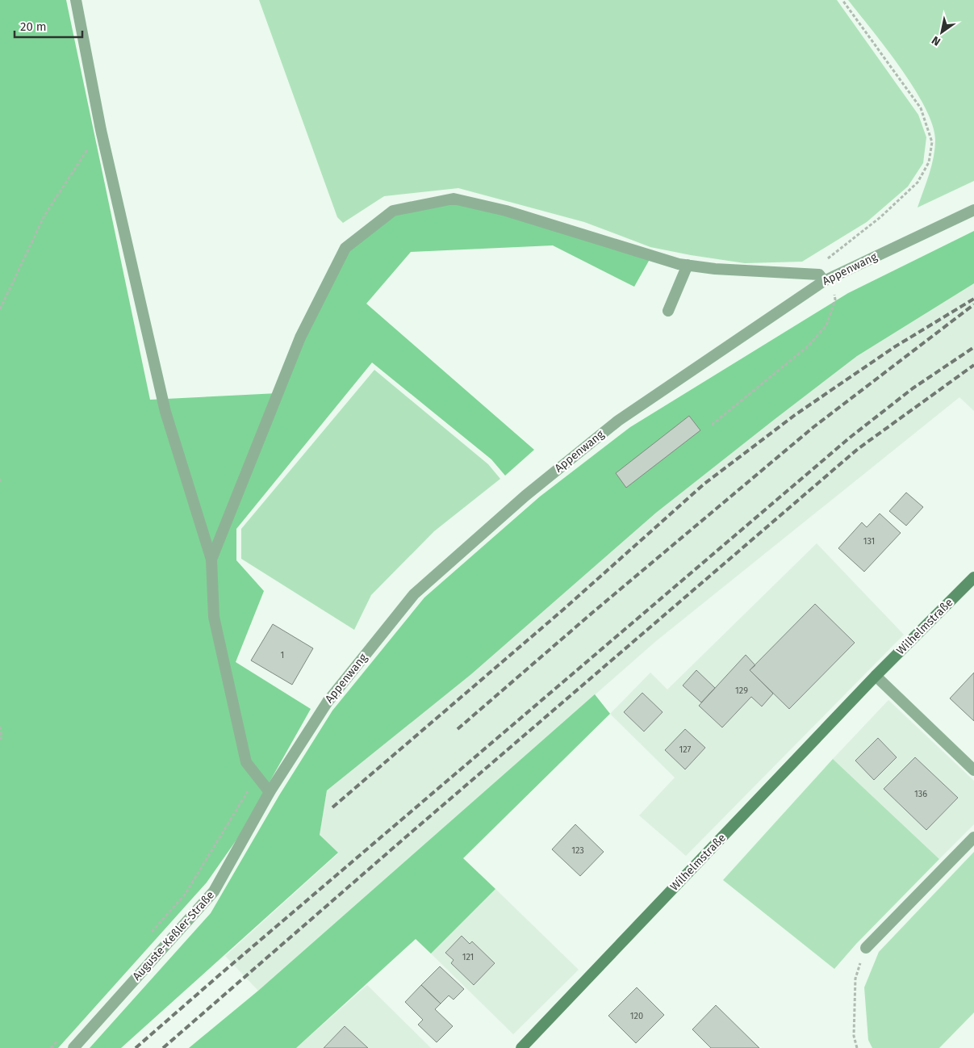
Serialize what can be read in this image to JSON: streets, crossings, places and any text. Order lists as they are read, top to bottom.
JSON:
{
  "streets": {
    "main road": ["Wilhelmstraße"],
    "street": ["Appenwang", "Auguste-Keßler-Straße"]
  },
  "crossings": [
    ["Appenwang", "Auguste-Keßler-Straße"]
  ],
  "house_numbers": [
    "131",
    "1",
    "129",
    "127",
    "136",
    "123",
    "121",
    "120"
  ],
  "scale_bar": "20 m",
  "north": "bottom left"
}
